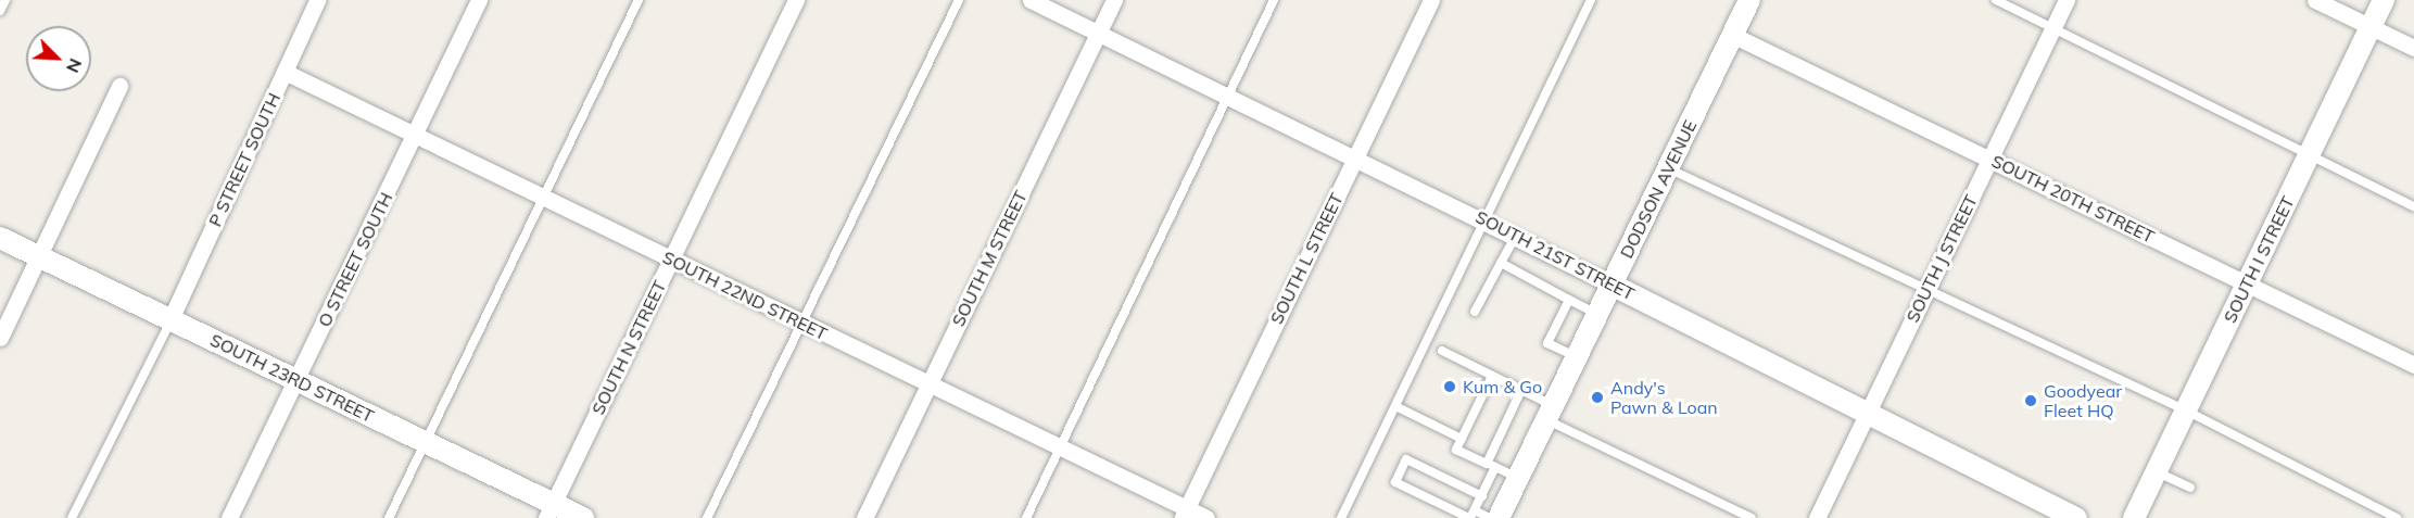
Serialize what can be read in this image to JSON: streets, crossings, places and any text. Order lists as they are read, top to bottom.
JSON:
{
  "streets": {
    "street": [
      "P STREET SOUTH",
      "DODSON AVENUE",
      "SOUTH 20TH STREET",
      "SOUTH 21ST STREET",
      "SOUTH M STREET",
      "SOUTH L STREET",
      "SOUTH J STREET",
      "O STREET SOUTH",
      "SOUTH I STREET",
      "SOUTH 22ND STREET",
      "SOUTH N STREET",
      "SOUTH 23RD STREET"
    ]
  },
  "crossings": [
    ["P STREET SOUTH", "SOUTH 22ND STREET"],
    ["P STREET SOUTH", "SOUTH 23RD STREET"],
    ["DODSON AVENUE", "SOUTH 20TH STREET"],
    ["DODSON AVENUE", "SOUTH 21ST STREET"],
    ["SOUTH 20TH STREET", "SOUTH J STREET"],
    ["SOUTH 20TH STREET", "SOUTH I STREET"],
    ["SOUTH 21ST STREET", "SOUTH M STREET"],
    ["SOUTH 21ST STREET", "SOUTH L STREET"],
    ["SOUTH 21ST STREET", "SOUTH J STREET"],
    ["SOUTH M STREET", "SOUTH 22ND STREET"],
    ["SOUTH L STREET", "SOUTH 22ND STREET"],
    ["O STREET SOUTH", "SOUTH 22ND STREET"],
    ["O STREET SOUTH", "SOUTH 23RD STREET"],
    ["SOUTH 22ND STREET", "SOUTH N STREET"],
    ["SOUTH N STREET", "SOUTH 23RD STREET"]
  ],
  "places": ["Kum & Go", "Andy's Pawn & Loan", "Goodyear Fleet HQ"],
  "north": "bottom right"
}
